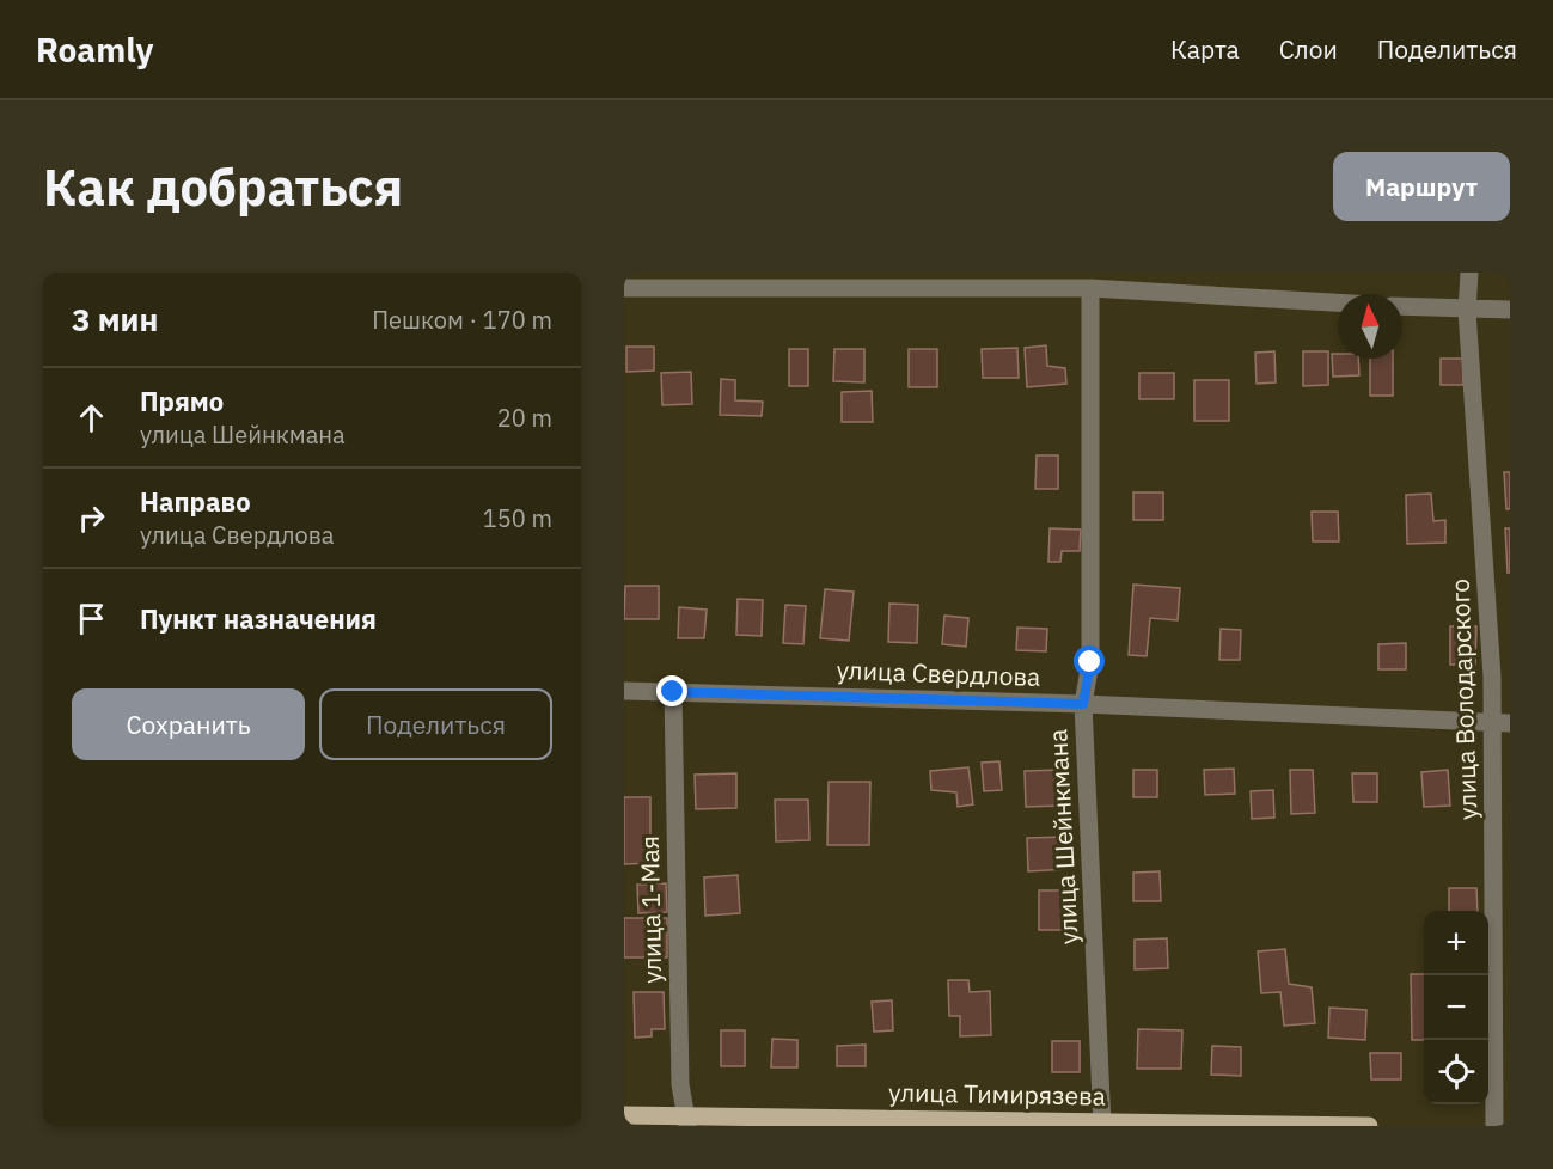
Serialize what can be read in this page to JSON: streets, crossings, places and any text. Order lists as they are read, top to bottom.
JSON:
{
  "streets": {
    "main road": ["улица Тимирязева"],
    "street": [
      "улица Свердлова",
      "улица Володарского",
      "улица Шейнкмана",
      "улица 1-Мая"
    ]
  },
  "crossings": [
    ["улица Свердлова", "улица Володарского"],
    ["улица Свердлова", "улица Шейнкмана"],
    ["улица Свердлова", "улица 1-Мая"],
    ["улица Шейнкмана", "улица Тимирязева"],
    ["улица 1-Мая", "улица Тимирязева"]
  ],
  "north": "top",
  "page": {
    "header": "Roamly",
    "nav": ["Карта", "Слои", "Поделиться"],
    "buttons": [
      "Маршрут",
      ["Сохранить", "Поделиться"]
    ],
    "title": "Как добраться",
    "heading": ["3 мин", "Пешком · 170 m"],
    "list": [
      ["Прямо", "улица Шейнкмана", "20 m"],
      ["Направо", "улица Свердлова", "150 m"],
      "Пункт назначения"
    ],
    "map_buttons": ["+", "−"]
  }
}
